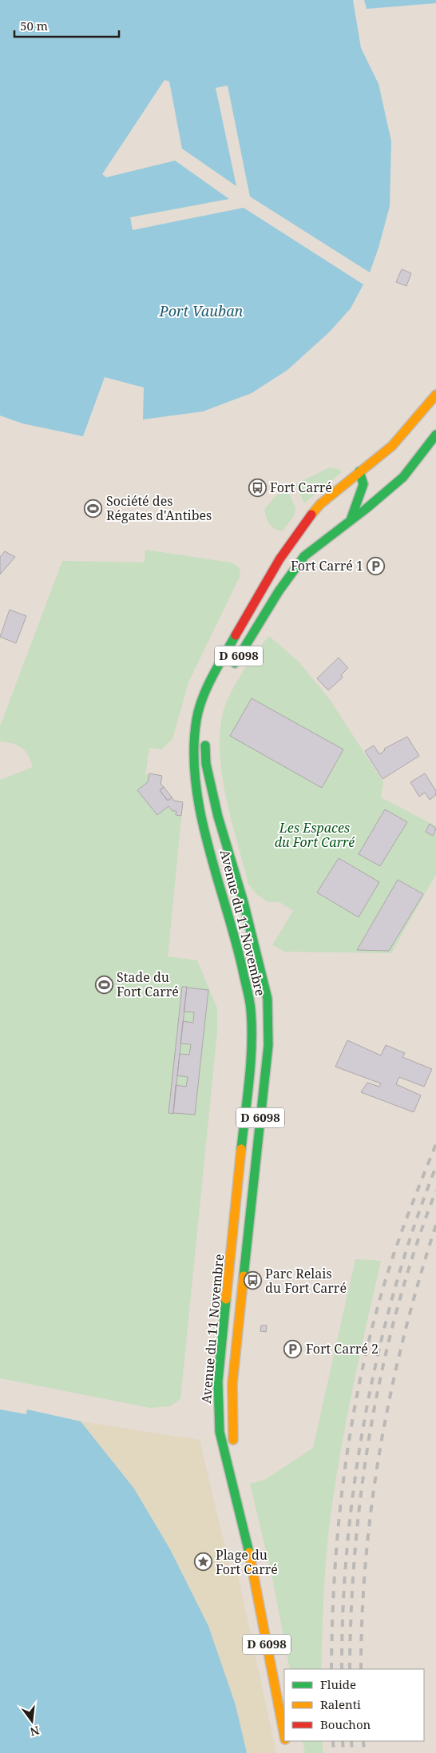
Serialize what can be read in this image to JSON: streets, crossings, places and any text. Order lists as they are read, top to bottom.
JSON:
{
  "streets": {
    "main road": ["D 6098", "Avenue du 11 Novembre"]
  },
  "crossings": [
    ["D 6098", "Avenue du 11 Novembre"]
  ],
  "water": ["Port Vauban"],
  "parks": ["Les Espaces du Fort Carré"],
  "places": {
    "bus stop": ["Fort Carré", "Parc Relais du Fort Carré"],
    "sports": ["Société des Régates d'Antibes", "Stade du Fort Carré"],
    "parking": ["Fort Carré 1", "Fort Carré 2"],
    "place": ["Plage du Fort Carré"]
  },
  "legend": ["Fluide", "Ralenti", "Bouchon"],
  "scale_bar": "50 m",
  "north": "bottom"
}
